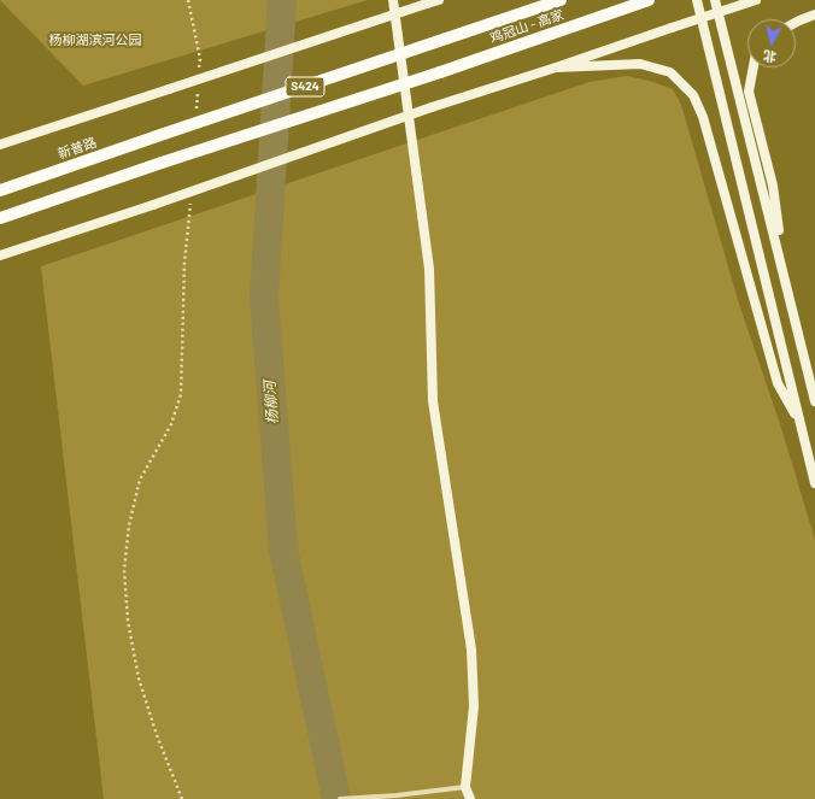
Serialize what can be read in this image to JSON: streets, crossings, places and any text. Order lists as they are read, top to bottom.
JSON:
{
  "streets": {
    "main road": ["鸡冠山 - 高家", "S424", "新普路"]
  },
  "crossings": [
    ["鸡冠山 - 高家", "新普路"]
  ],
  "water": ["杨柳河"],
  "parks": ["杨柳湖滨河公园"],
  "north": "bottom"
}
